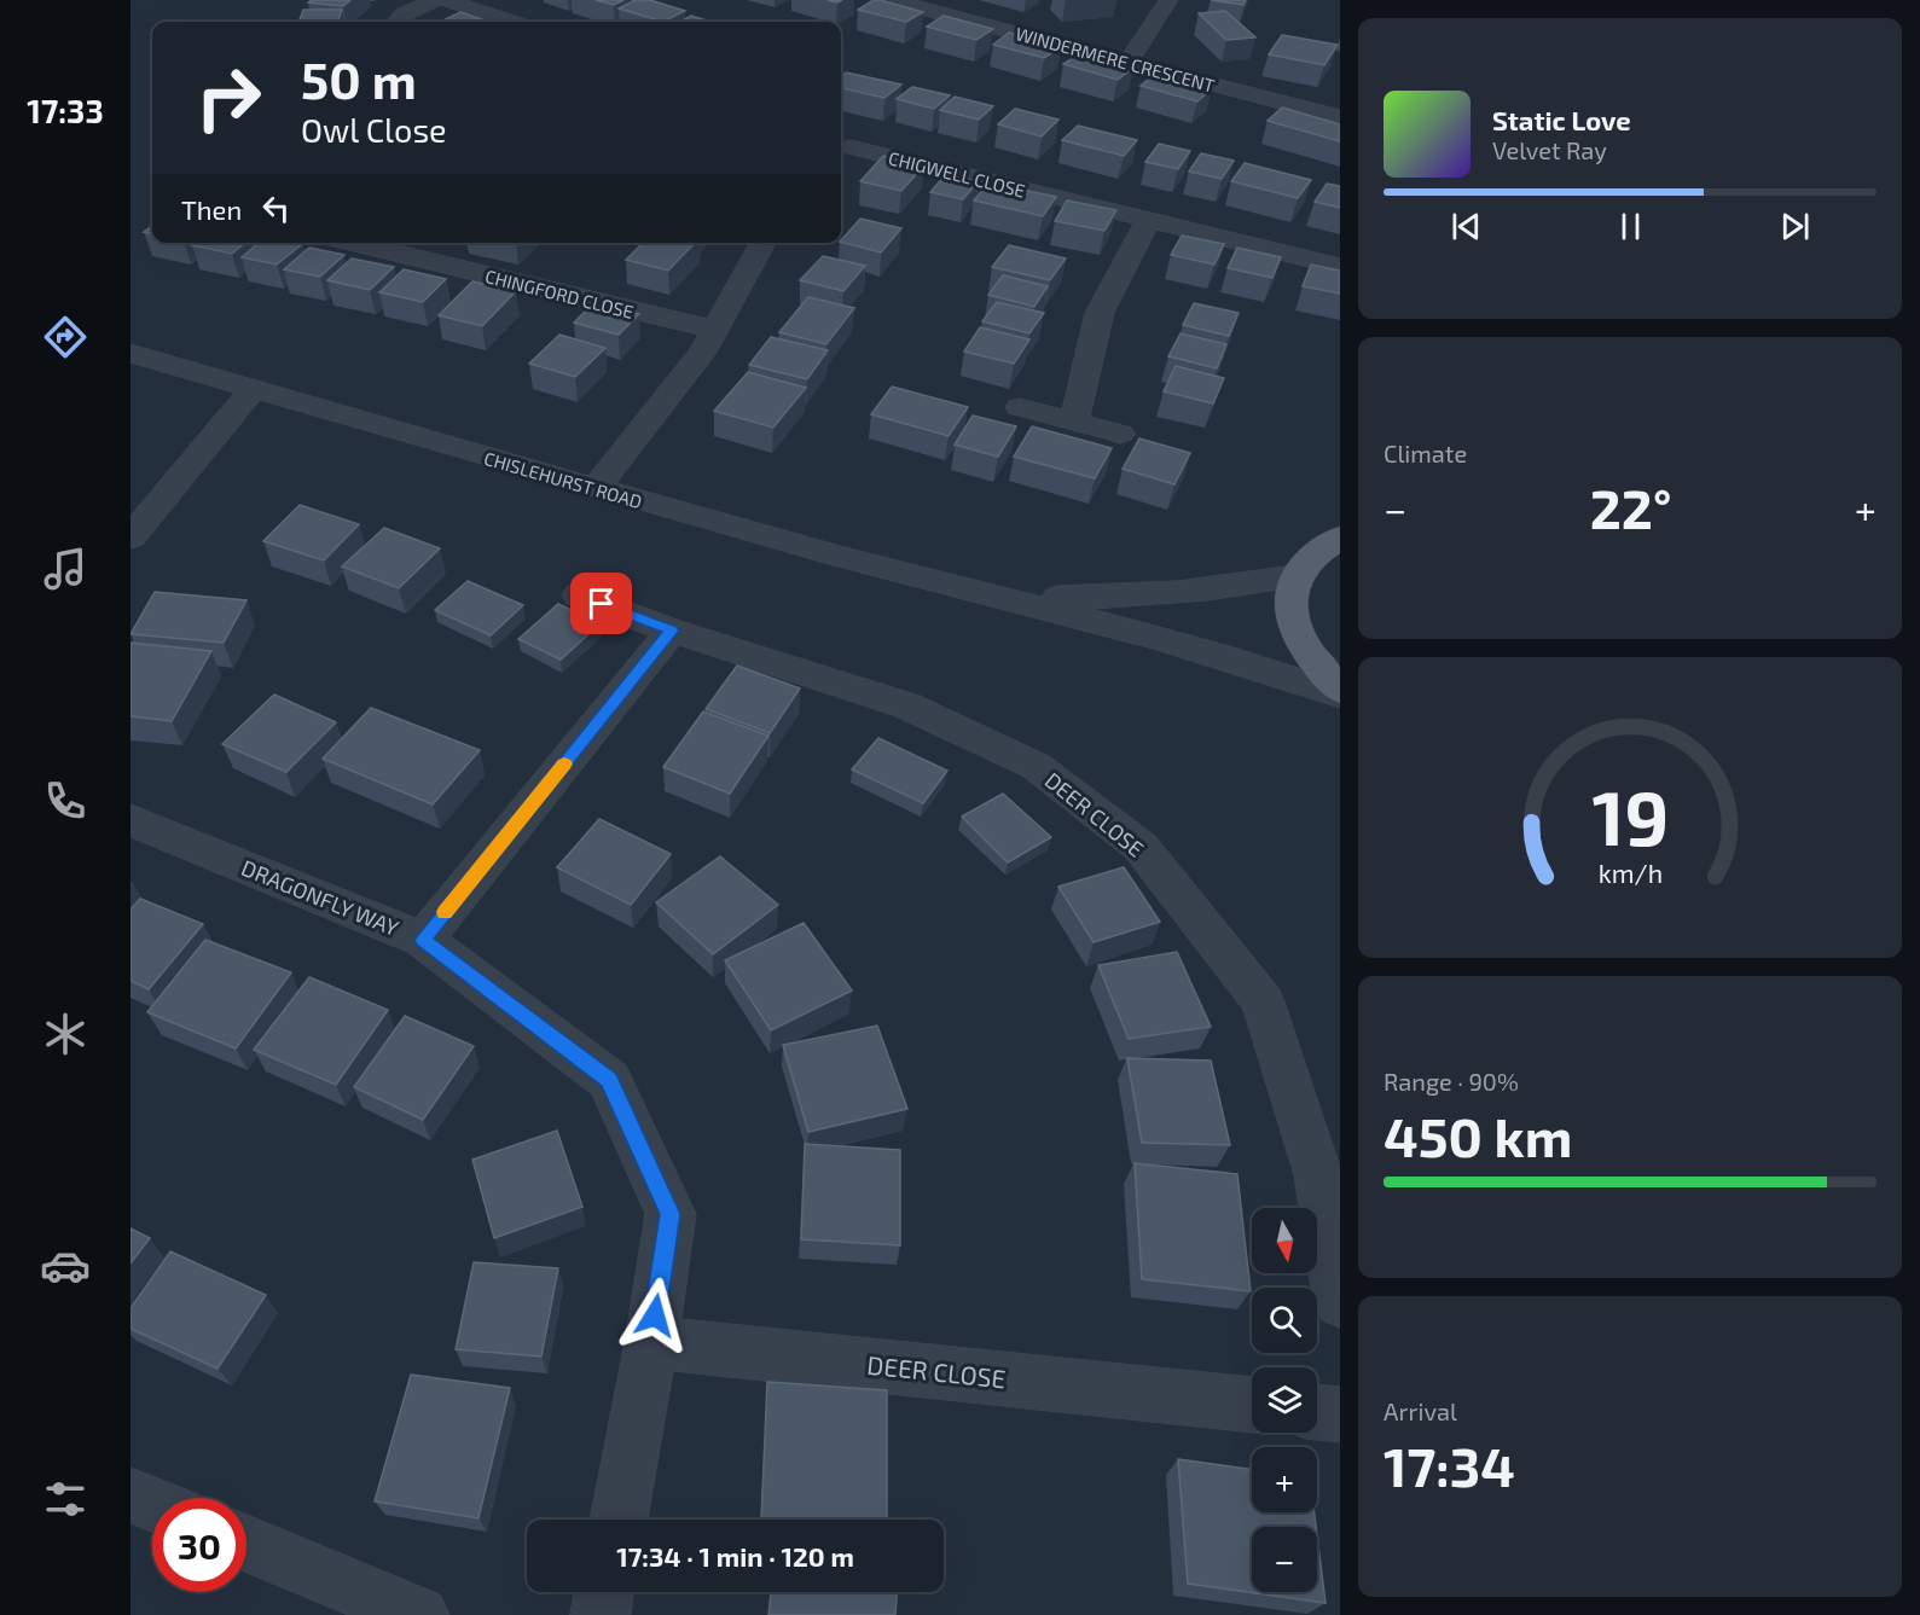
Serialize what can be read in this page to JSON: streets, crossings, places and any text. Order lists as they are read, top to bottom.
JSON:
{
  "streets": {
    "street": [
      "WINDERMERE CRESCENT",
      "CHIGWELL CLOSE",
      "CHINGFORD CLOSE",
      "CHISLEHURST ROAD",
      "DEER CLOSE",
      "DRAGONFLY WAY"
    ]
  },
  "crossings": [
    ["DEER CLOSE", "DRAGONFLY WAY"]
  ],
  "north": "bottom",
  "page": {
    "tabs": "17:33",
    "turn": ["50 m", "Owl Close"],
    "song": ["Static Love", "Velvet Ray"],
    "then": "Then",
    "tile": [
      "Climate",
      ["Range · 90%", "450 km"],
      ["Arrival", "17:34"]
    ],
    "heat": ["−", "22°", "+"],
    "map_buttons": ["+", "−"],
    "limit": "30",
    "trip": "17:34 · 1 min · 120 m",
    "gauge": ["19", "km/h"]
  }
}
